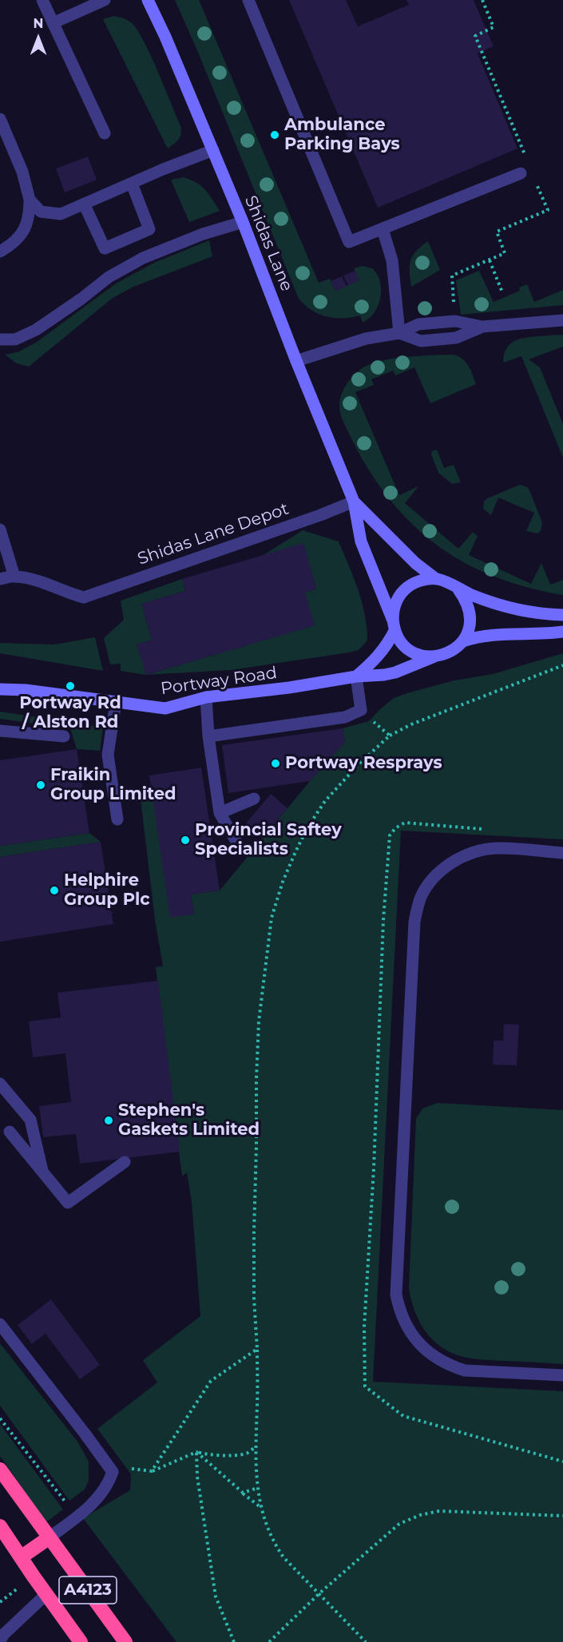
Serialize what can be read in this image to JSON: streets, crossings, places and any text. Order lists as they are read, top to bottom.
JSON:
{
  "streets": {
    "highway": ["A4123"],
    "street": ["Shidas Lane", "Shidas Lane Depot", "Portway Road"]
  },
  "crossings": [
    ["Shidas Lane", "Shidas Lane Depot"],
    ["Shidas Lane", "Portway Road"]
  ],
  "places": [
    "Ambulance Parking Bays",
    "Portway Rd / Alston Rd",
    "Portway Resprays",
    "Fraikin Group Limited",
    "Provincial Saftey Specialists",
    "Helphire Group Plc",
    "Stephen's Gaskets Limited"
  ],
  "north": "top"
}
